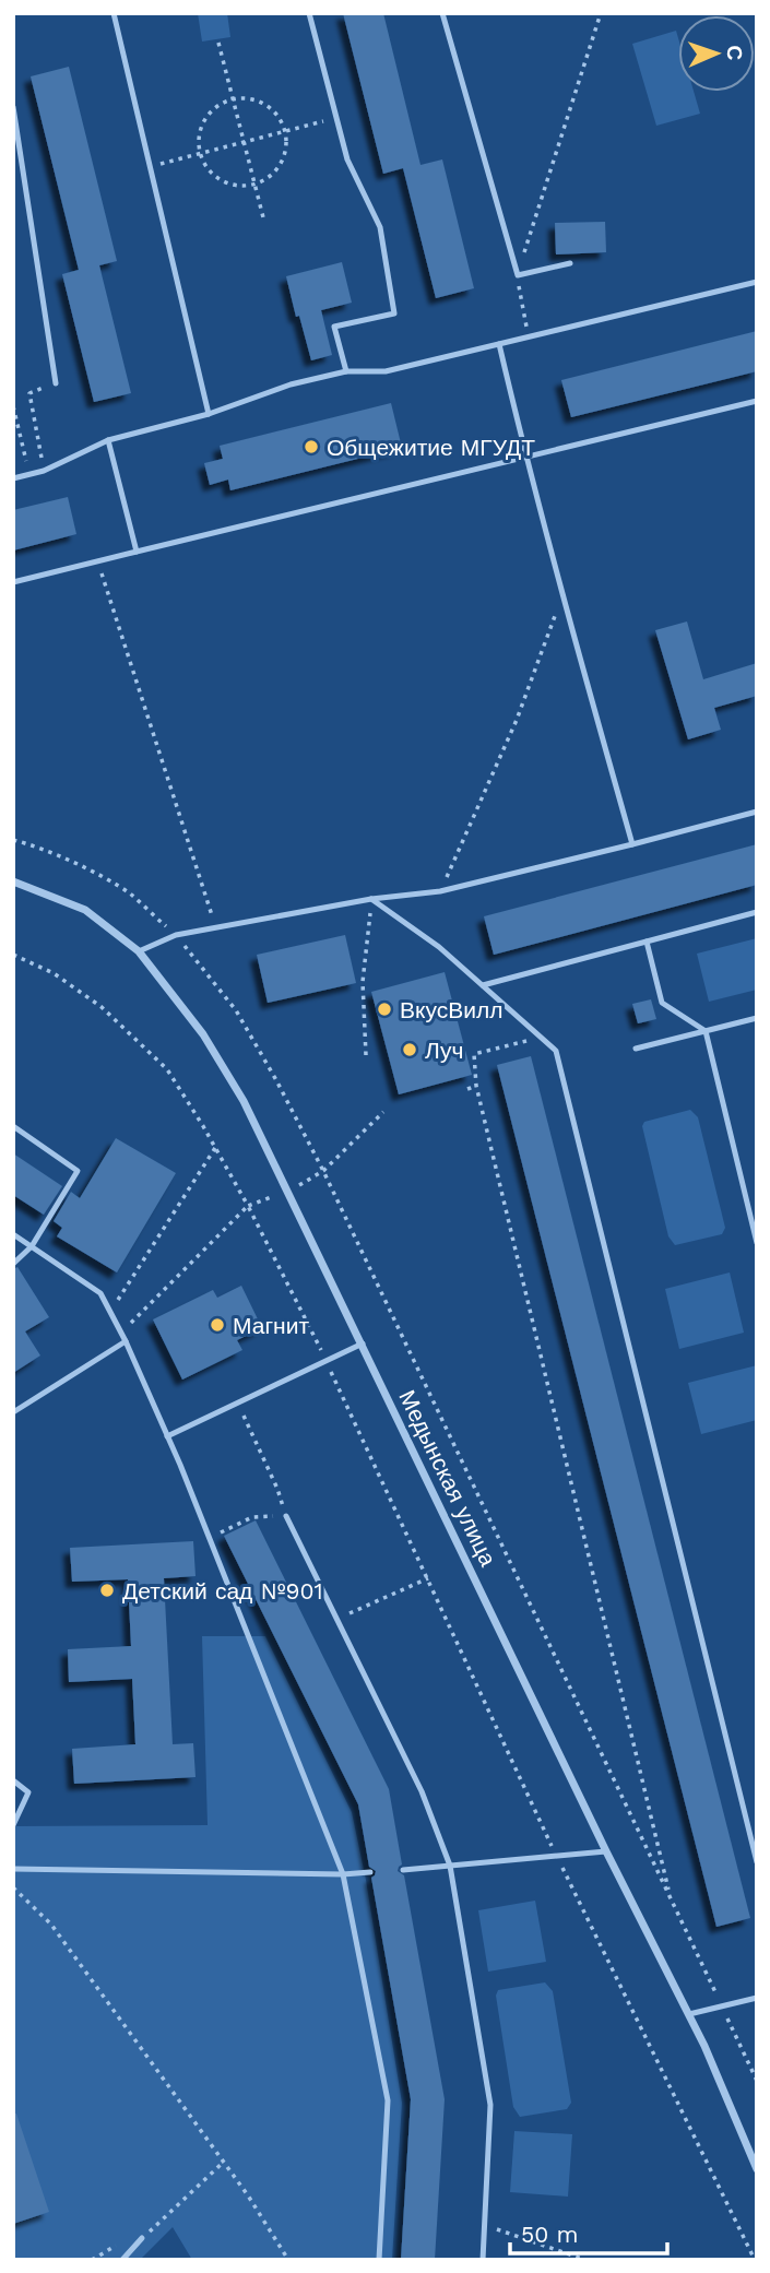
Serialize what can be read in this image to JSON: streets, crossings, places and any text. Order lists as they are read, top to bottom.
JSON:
{
  "streets": {
    "street": ["Медынская улица"]
  },
  "places": [
    "Общежитие МГУДТ",
    "ВкусВилл",
    "Луч",
    "Магнит",
    "Детский сад №901"
  ],
  "scale_bar": "50 m",
  "north": "right"
}
